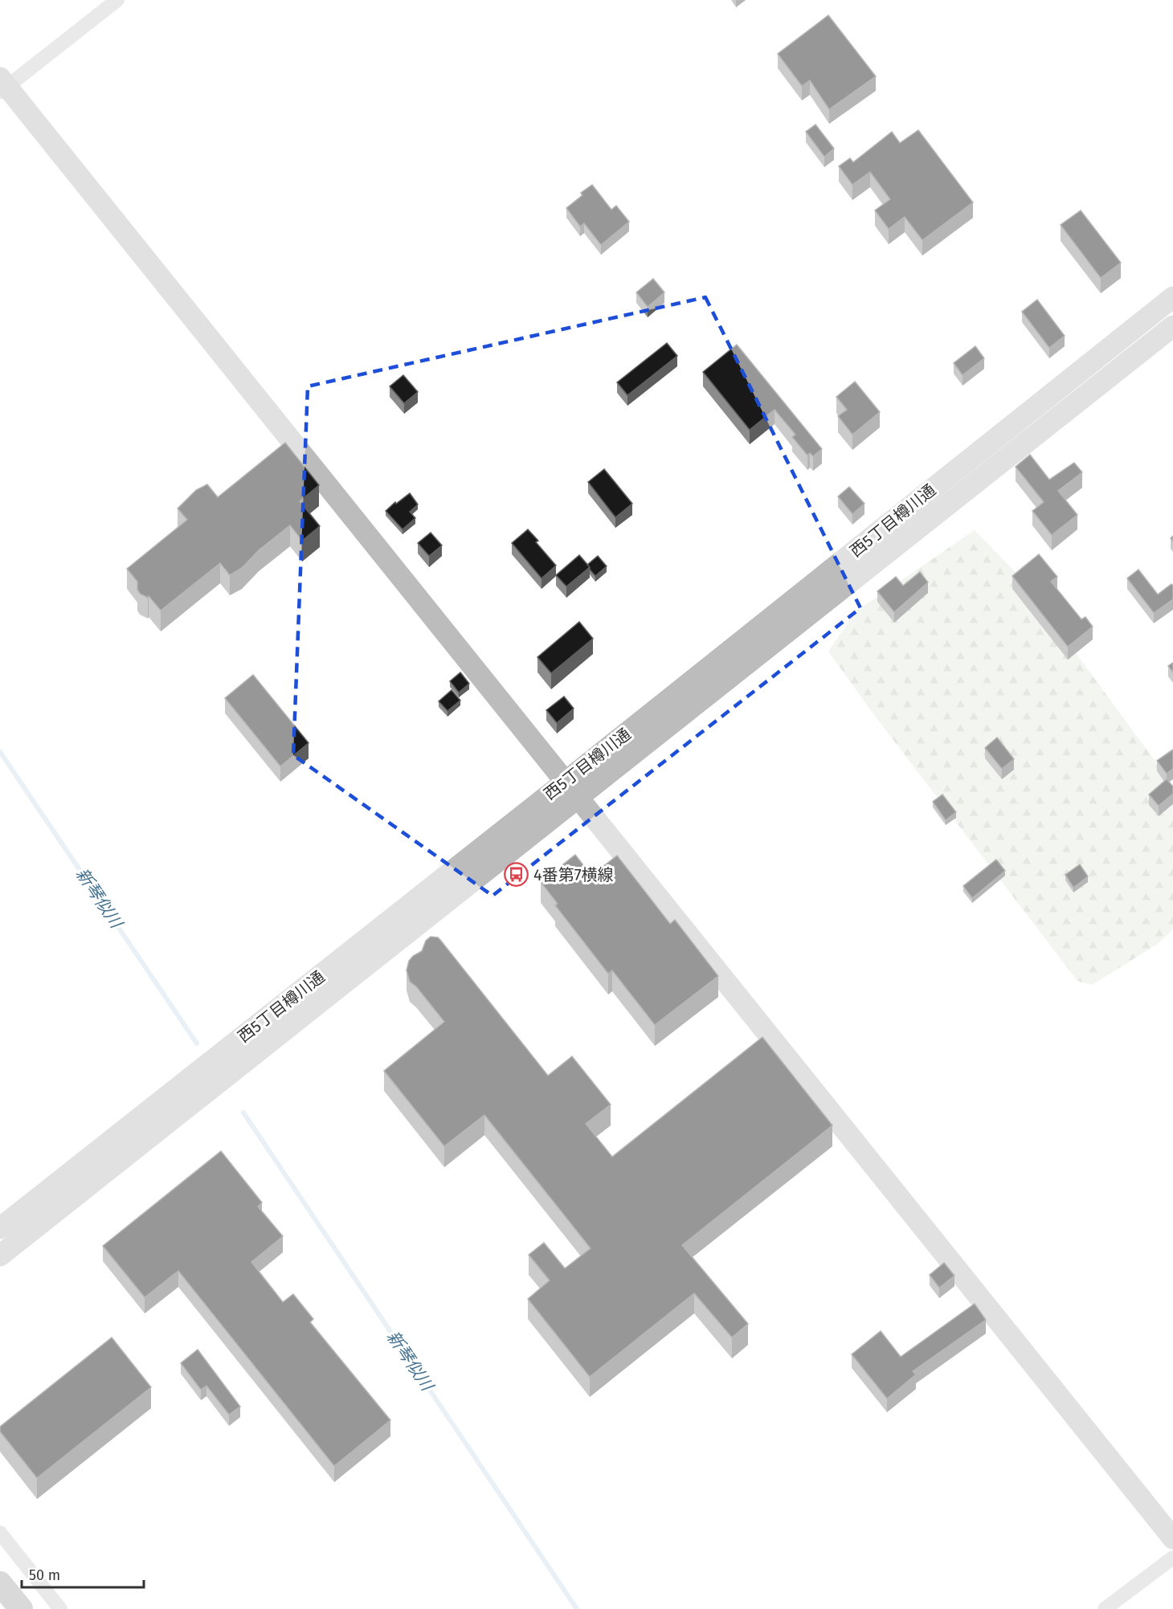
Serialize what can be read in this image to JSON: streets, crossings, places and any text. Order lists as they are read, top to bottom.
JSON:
{
  "streets": {
    "main road": ["西5丁目樽川通"]
  },
  "water": ["新琴似川"],
  "places": {
    "bus stop": ["4番第7横線"]
  },
  "scale_bar": "50 m"
}
